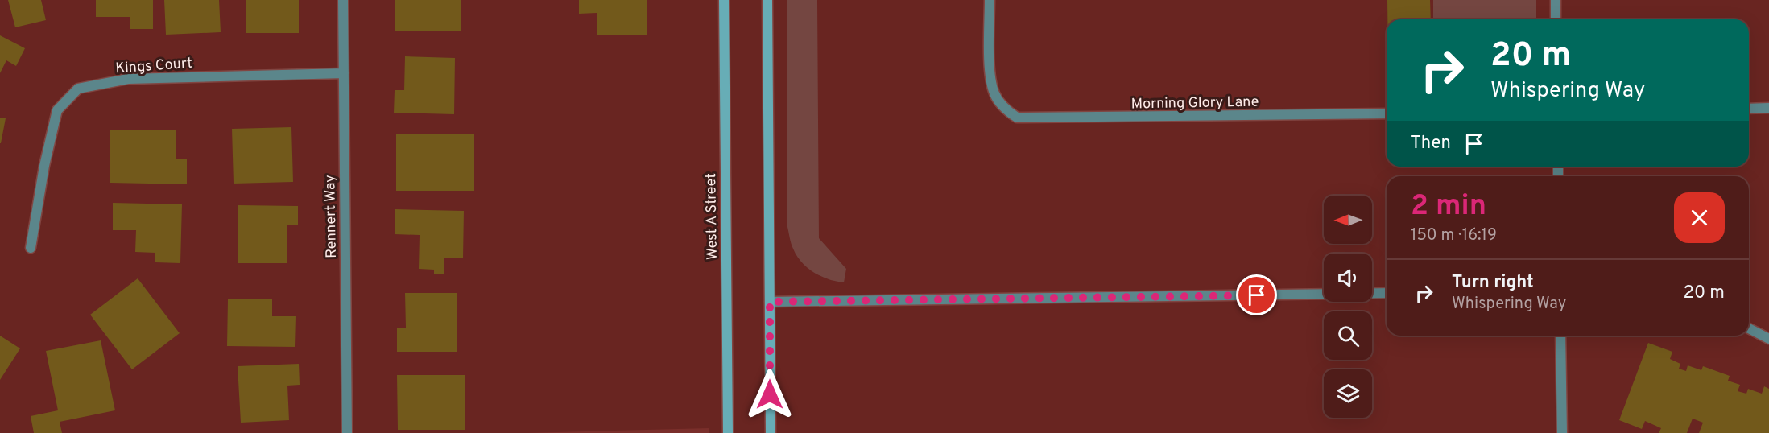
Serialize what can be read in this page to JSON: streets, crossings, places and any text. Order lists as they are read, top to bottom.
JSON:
{
  "streets": {
    "main road": ["West A Street"],
    "street": ["Kings Court", "Morning Glory Lane", "Rennert Way"]
  },
  "crossings": [
    ["Kings Court", "Rennert Way"]
  ],
  "north": "left",
  "page": {
    "turn": ["20 m", "Whispering Way"],
    "then": "Then",
    "heading": ["2 min", "150 m · 16:19"],
    "list": [
      {
        "name": "Turn right",
        "note": "Whispering Way",
        "value": "20 m"
      }
    ]
  }
}
